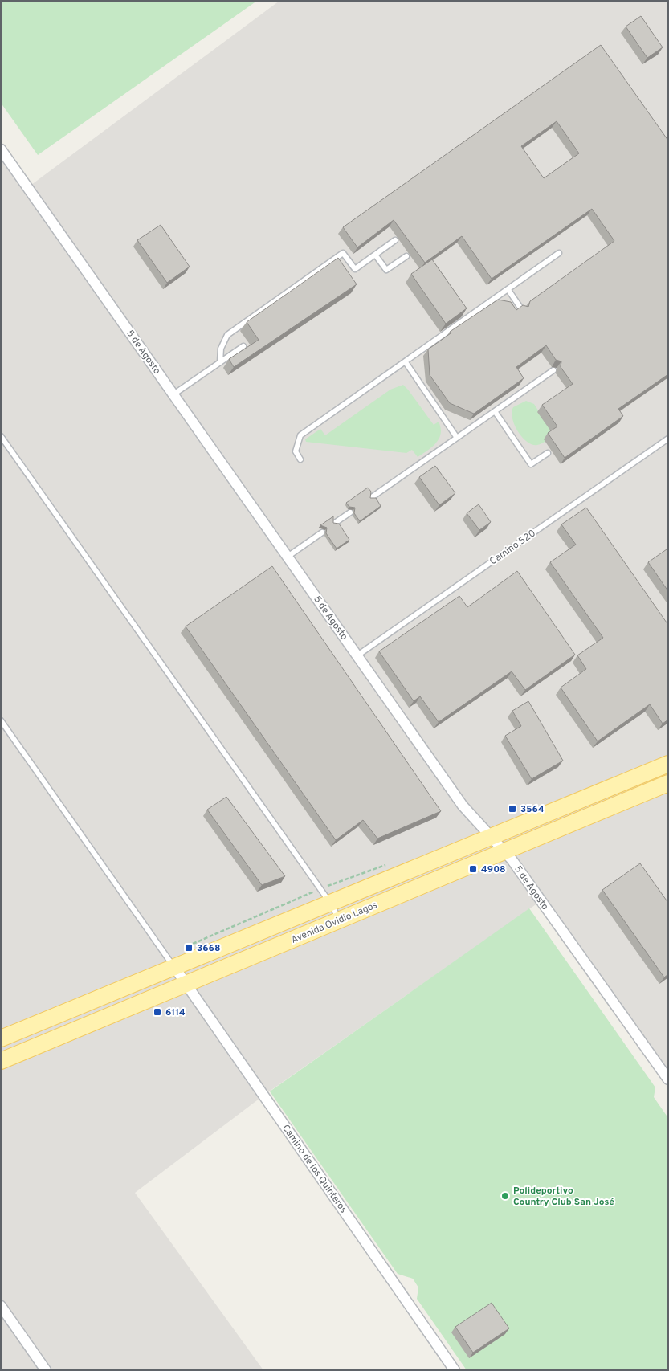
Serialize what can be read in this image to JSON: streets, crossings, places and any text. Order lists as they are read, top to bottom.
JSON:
{
  "streets": {
    "main road": ["Avenida Ovidio Lagos"],
    "street": ["5 de Agosto", "Camino de los Quinteros"],
    "lane": ["Camino 520"]
  },
  "crossings": [
    ["5 de Agosto", "Camino 520"],
    ["5 de Agosto", "Avenida Ovidio Lagos"],
    ["Avenida Ovidio Lagos", "Camino de los Quinteros"]
  ],
  "places": {
    "transit": [
      "3564",
      "4908",
      "3668",
      "6114"
    ],
    "other": ["Polideportivo Country Club San José"]
  }
}
